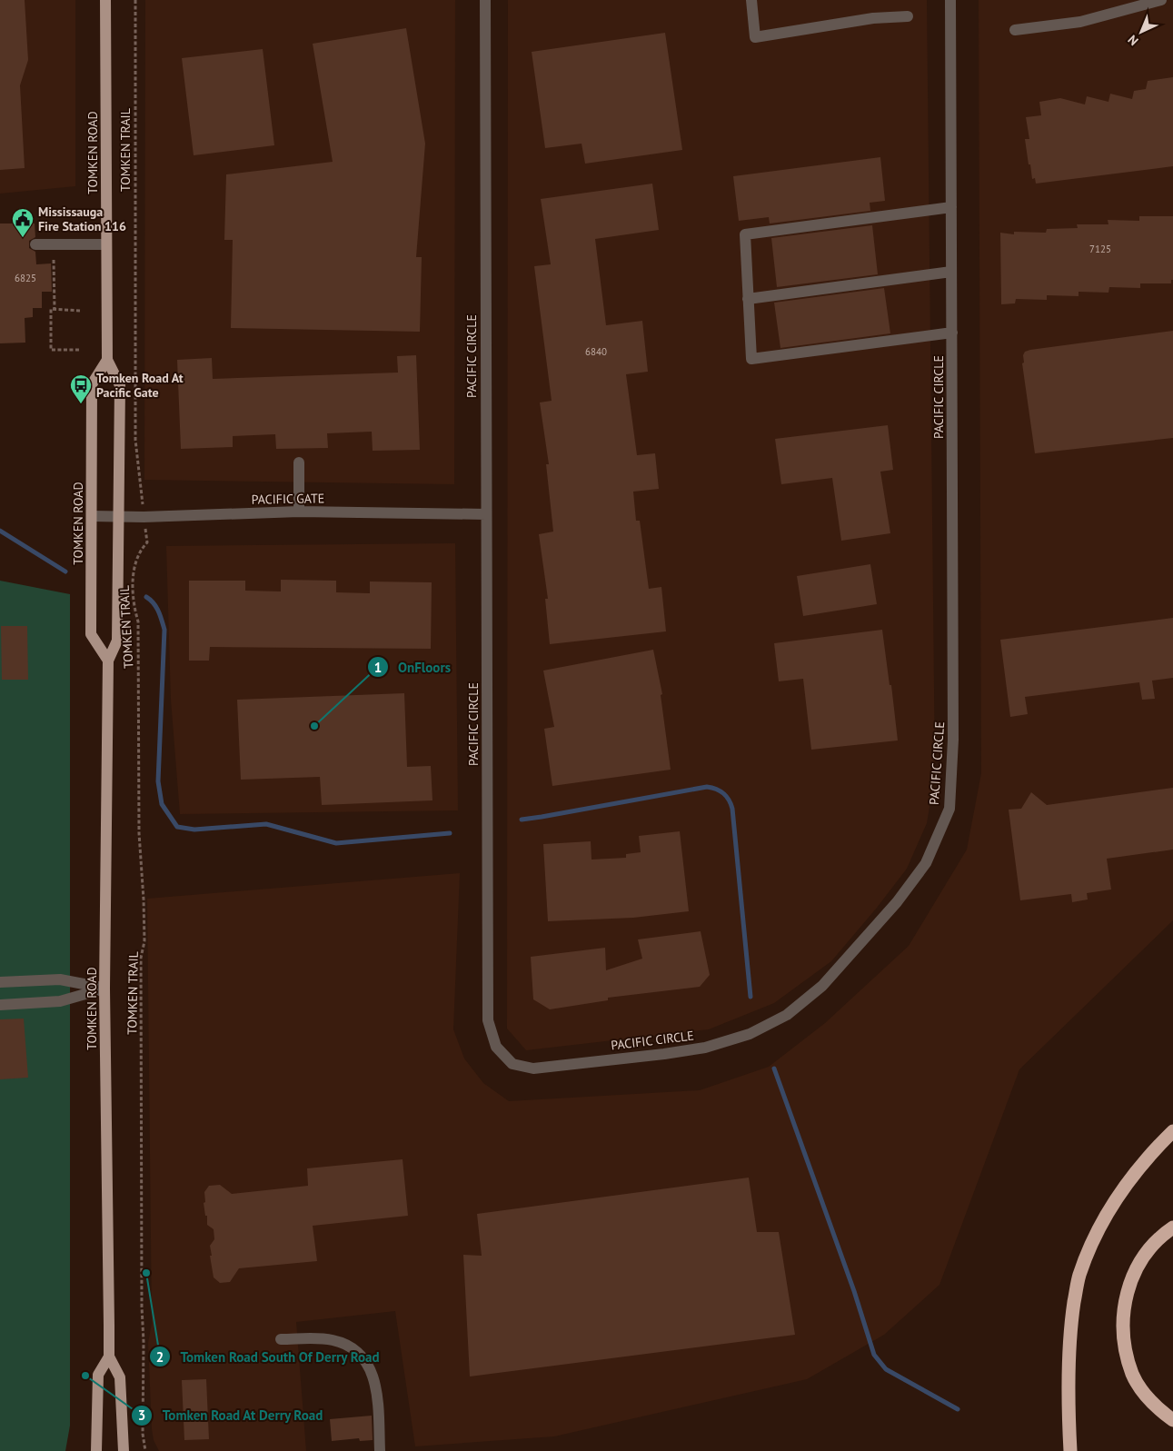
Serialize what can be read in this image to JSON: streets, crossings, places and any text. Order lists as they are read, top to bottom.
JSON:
{
  "streets": {
    "main road": ["TOMKEN ROAD"],
    "street": ["PACIFIC CIRCLE", "PACIFIC GATE"],
    "path": ["TOMKEN TRAIL"]
  },
  "crossings": [
    ["TOMKEN ROAD", "PACIFIC GATE"],
    ["PACIFIC CIRCLE", "PACIFIC GATE"]
  ],
  "places": {
    "public building": ["Mississauga Fire Station 116"],
    "bus stop": ["Tomken Road At Pacific Gate"],
    "other": ["OnFloors", "Tomken Road South Of Derry Road", "Tomken Road At Derry Road"]
  },
  "house_numbers": ["7125", "6825", "6840"],
  "north": "bottom left"
}
